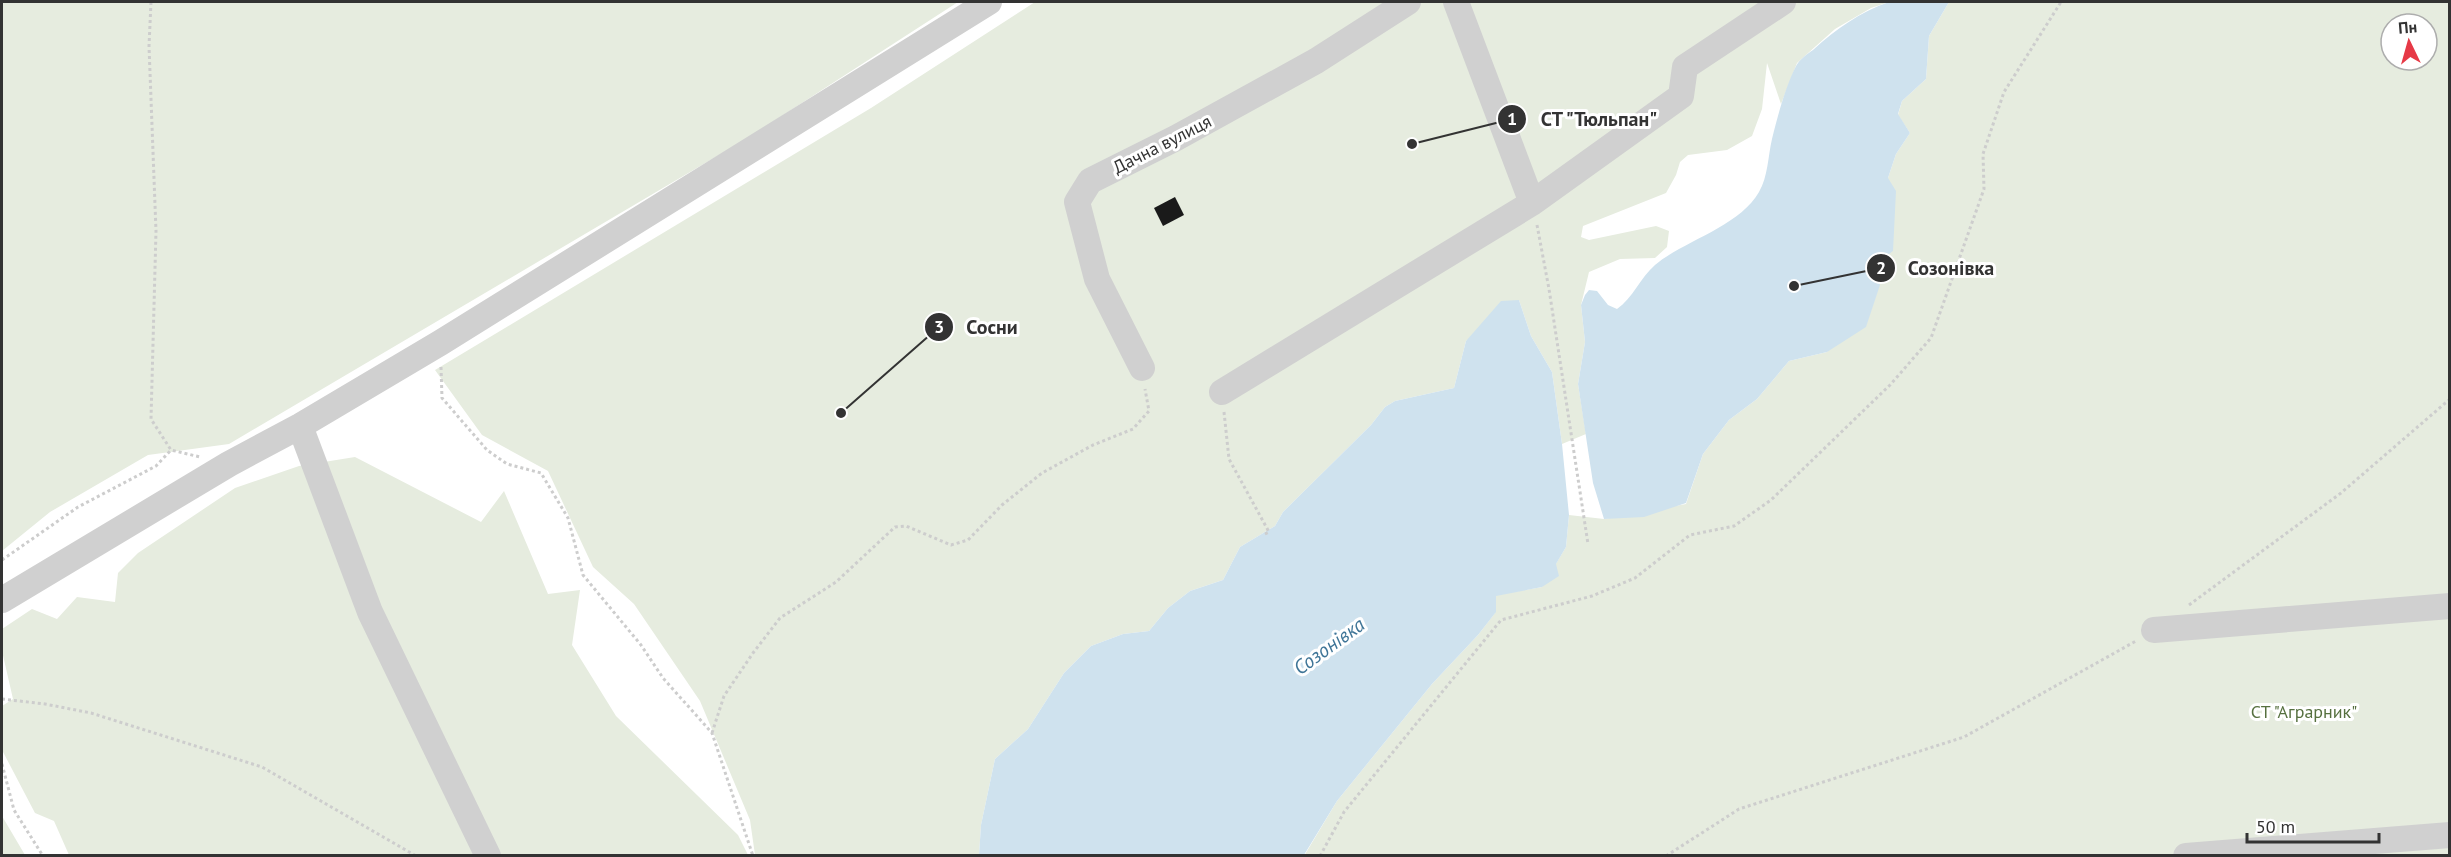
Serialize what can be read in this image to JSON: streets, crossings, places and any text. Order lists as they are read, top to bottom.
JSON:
{
  "streets": {
    "street": ["Дачна вулиця"]
  },
  "water": ["Созонівка"],
  "parks": ["СТ \"Аграрник\""],
  "places": ["СТ \"Тюльпан\"", "Созонівка", "Сосни"],
  "scale_bar": "50 m",
  "north": "top"
}
